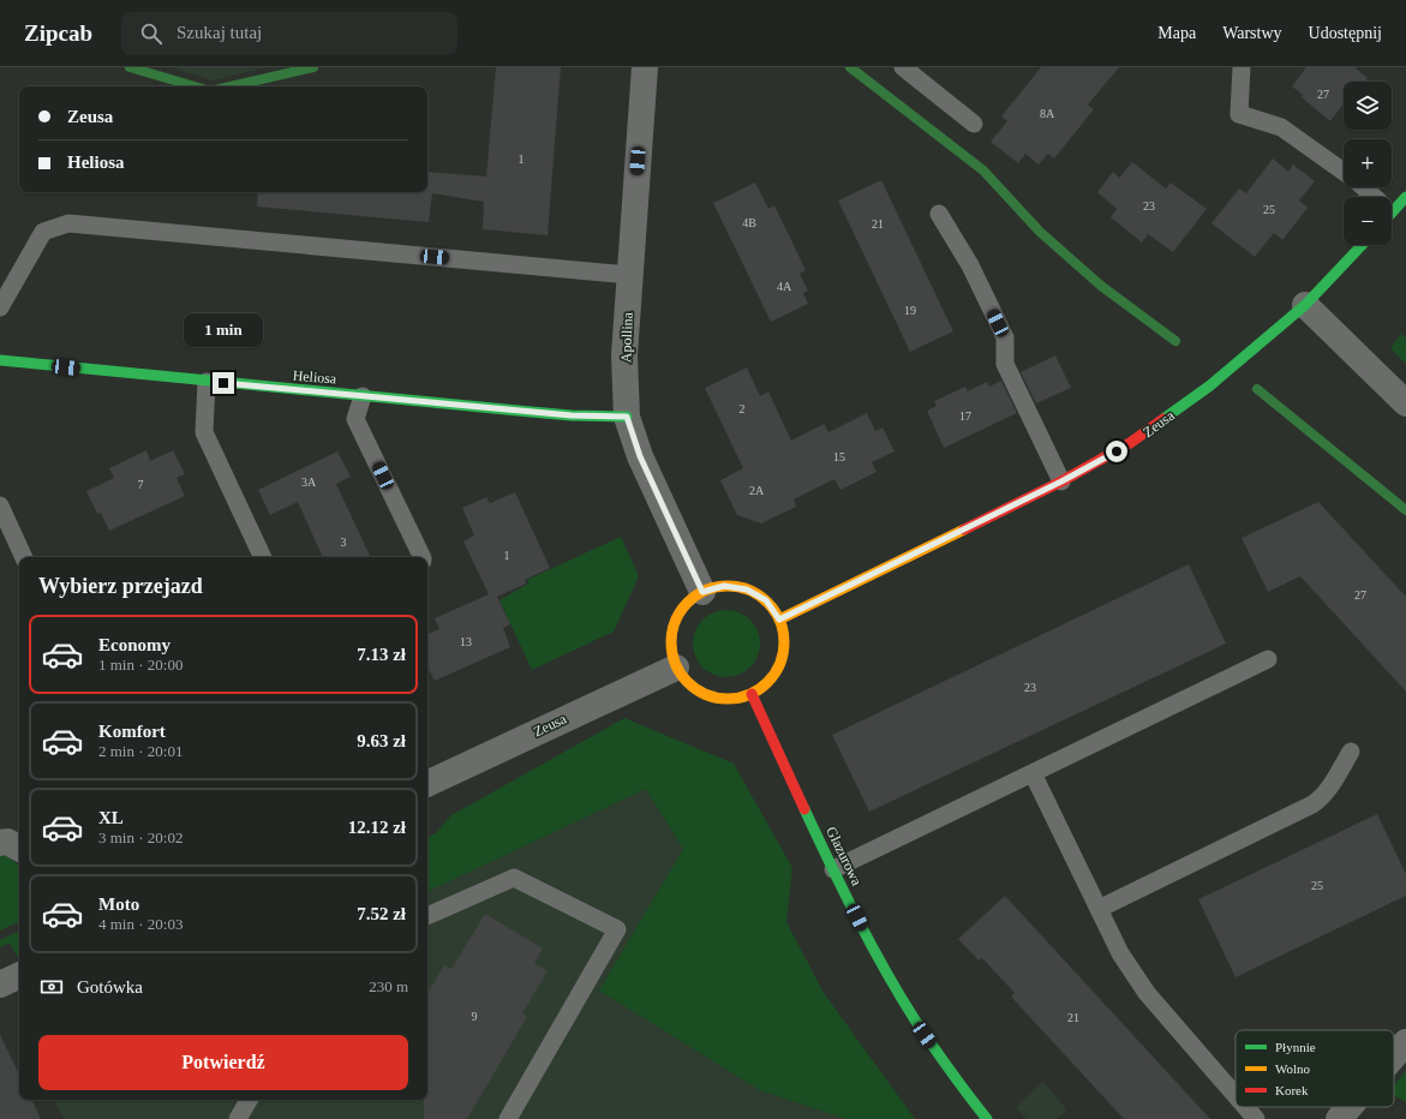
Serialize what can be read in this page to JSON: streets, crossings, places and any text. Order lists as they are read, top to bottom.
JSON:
{
  "streets": {
    "street": [
      "Apollina",
      "Heliosa",
      "Zeusa",
      "Glazurowa"
    ]
  },
  "crossings": [
    ["Apollina", "Heliosa"],
    ["Apollina", "Zeusa"],
    ["Apollina", "Glazurowa"],
    ["Zeusa", "Glazurowa"]
  ],
  "house_numbers": [
    "27",
    "8A",
    "1",
    "23",
    "25",
    "4B",
    "21",
    "4A",
    "19",
    "2",
    "17",
    "15",
    "3A",
    "7",
    "2A",
    "3",
    "1",
    "27",
    "13",
    "23",
    "25",
    "9",
    "21"
  ],
  "legend": ["Płynnie", "Wolno", "Korek"],
  "page": {
    "header": "Zipcab",
    "search": "Szukaj tutaj",
    "nav": ["Mapa", "Warstwy", "Udostępnij"],
    "map_buttons": ["+", "−"],
    "banner": ["Zeusa", "Heliosa"],
    "bubble": "1 min",
    "heading": "Wybierz przejazd",
    "list": [
      {
        "name": "Economy",
        "note": "1 min · 20:00",
        "value": "7.13 zł"
      },
      {
        "name": "Komfort",
        "note": "2 min · 20:01",
        "value": "9.63 zł"
      },
      {
        "name": "XL",
        "note": "3 min · 20:02",
        "value": "12.12 zł"
      },
      {
        "name": "Moto",
        "note": "4 min · 20:03",
        "value": "7.52 zł"
      }
    ],
    "pay": ["Gotówka", "230 m"],
    "buttons": "Potwierdź"
  }
}
